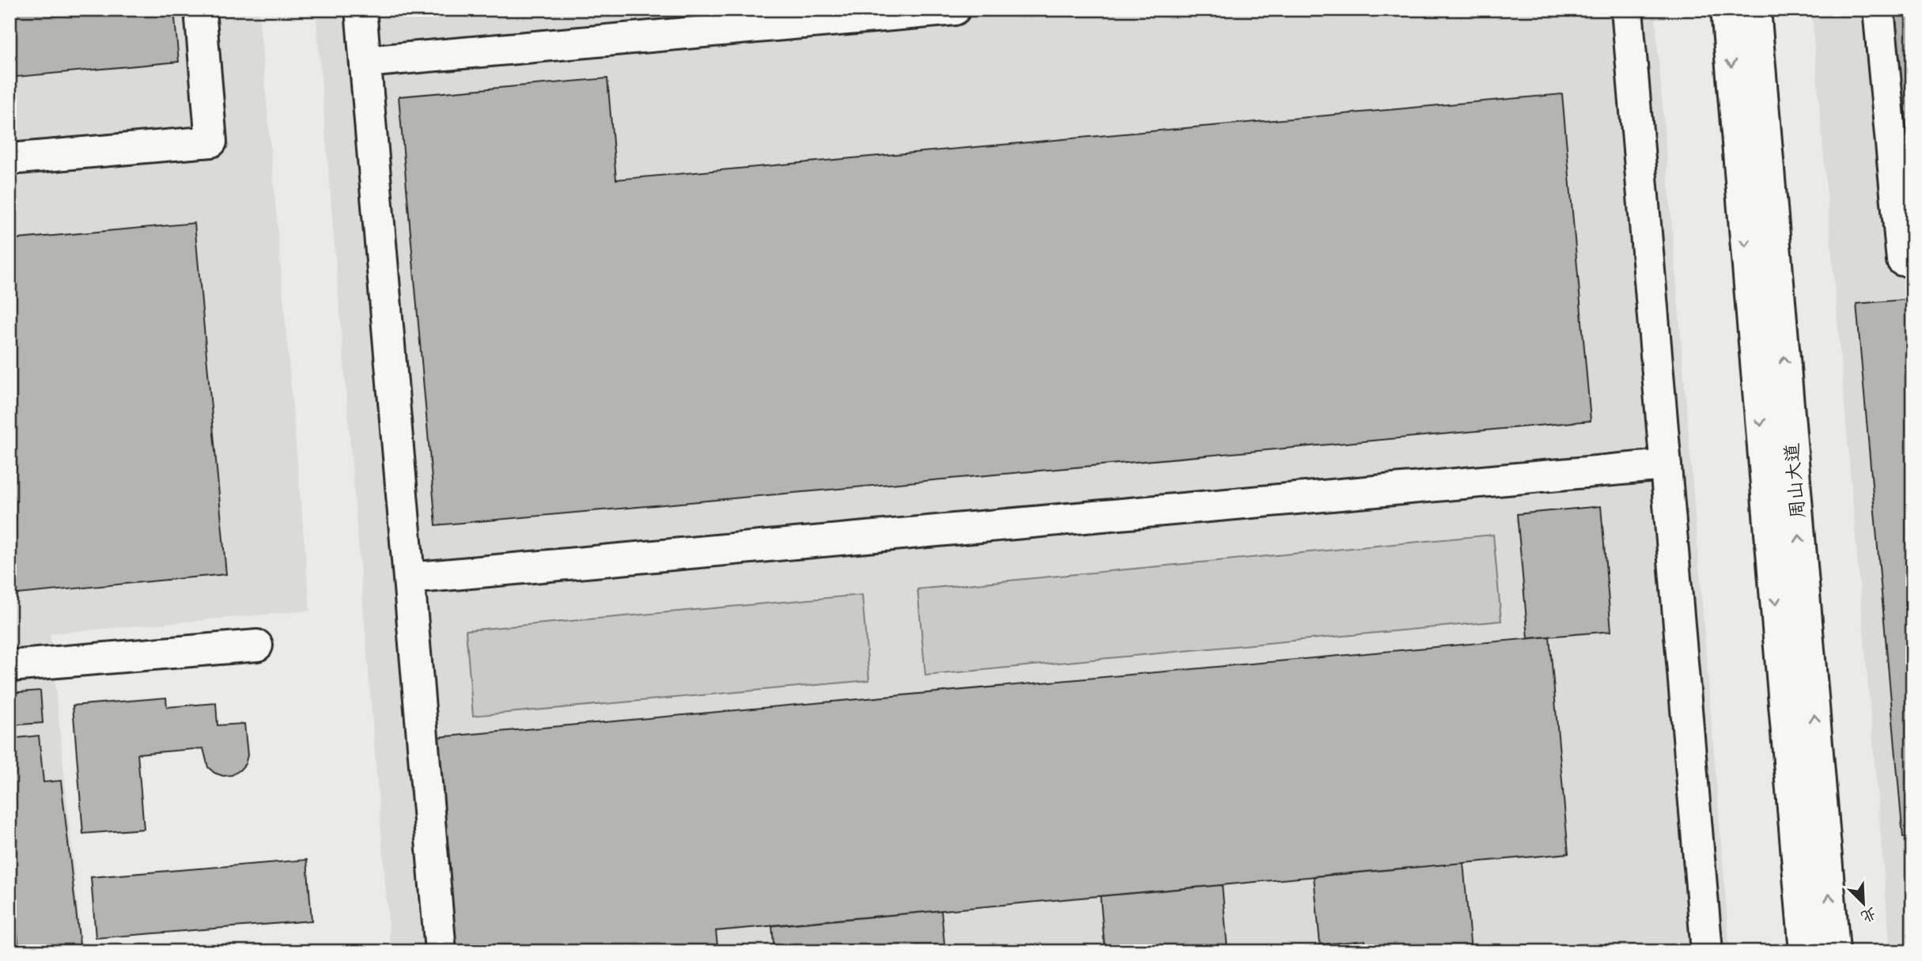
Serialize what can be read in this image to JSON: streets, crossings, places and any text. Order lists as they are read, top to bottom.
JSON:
{
  "streets": {
    "main road": ["周山大道"]
  },
  "north": "bottom right"
}
